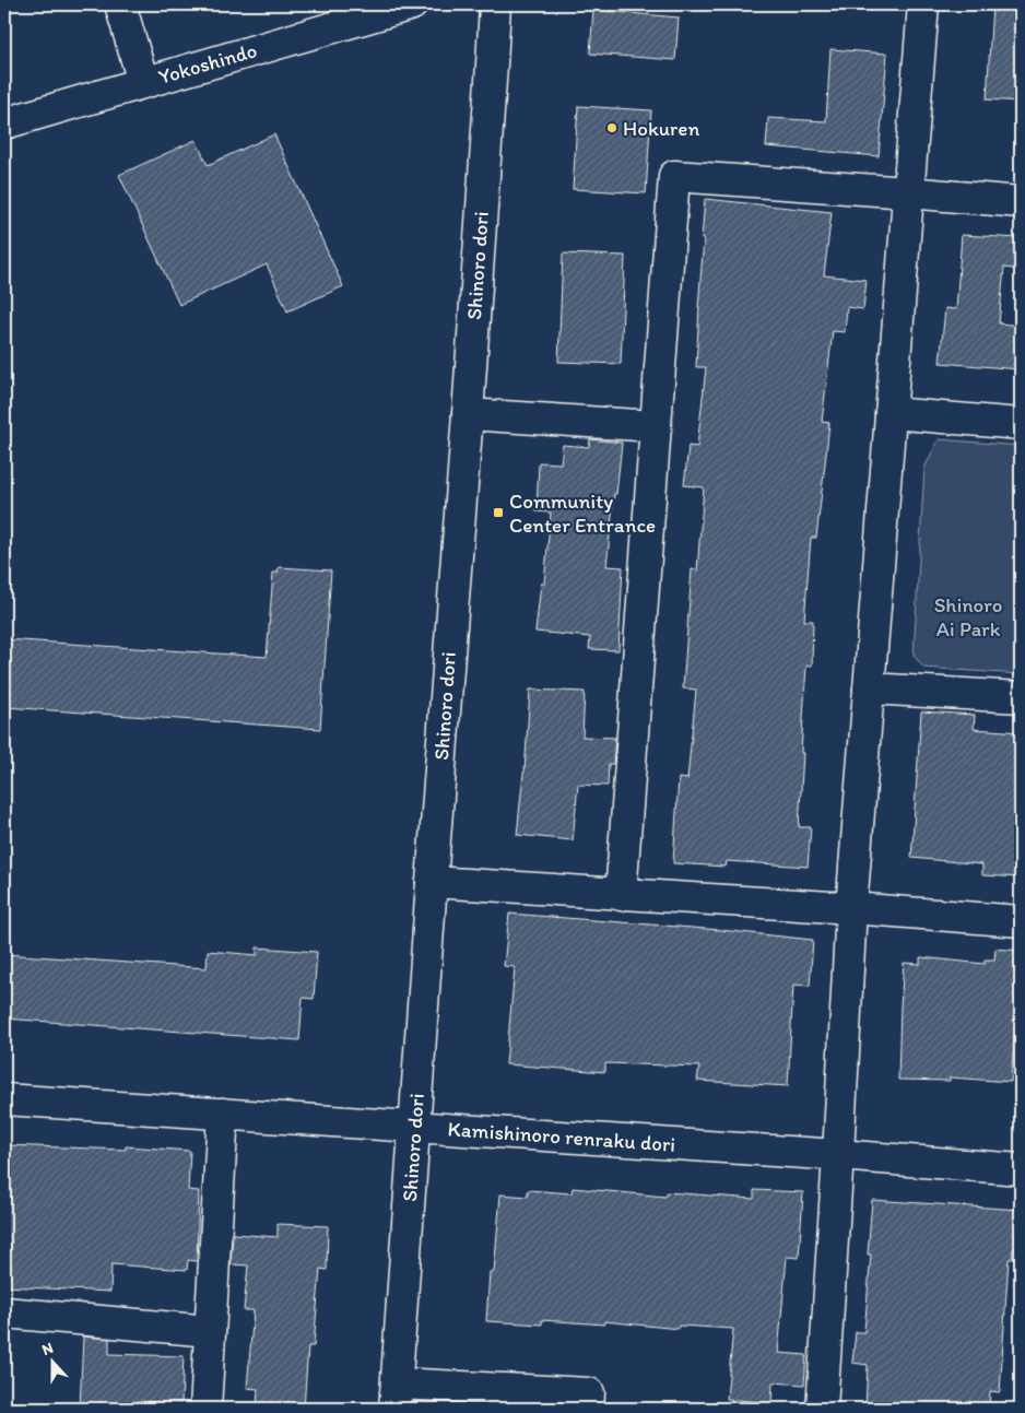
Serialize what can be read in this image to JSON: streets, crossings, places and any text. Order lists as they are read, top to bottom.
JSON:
{
  "streets": {
    "street": ["Yokoshindo", "Shinoro dori", "Kamishinoro renraku dori"]
  },
  "crossings": [
    ["Shinoro dori", "Kamishinoro renraku dori"]
  ],
  "parks": ["Shinoro Ai Park"],
  "places": {
    "other": ["Hokuren"],
    "transit": ["Community Center Entrance"]
  },
  "north": "top"
}
